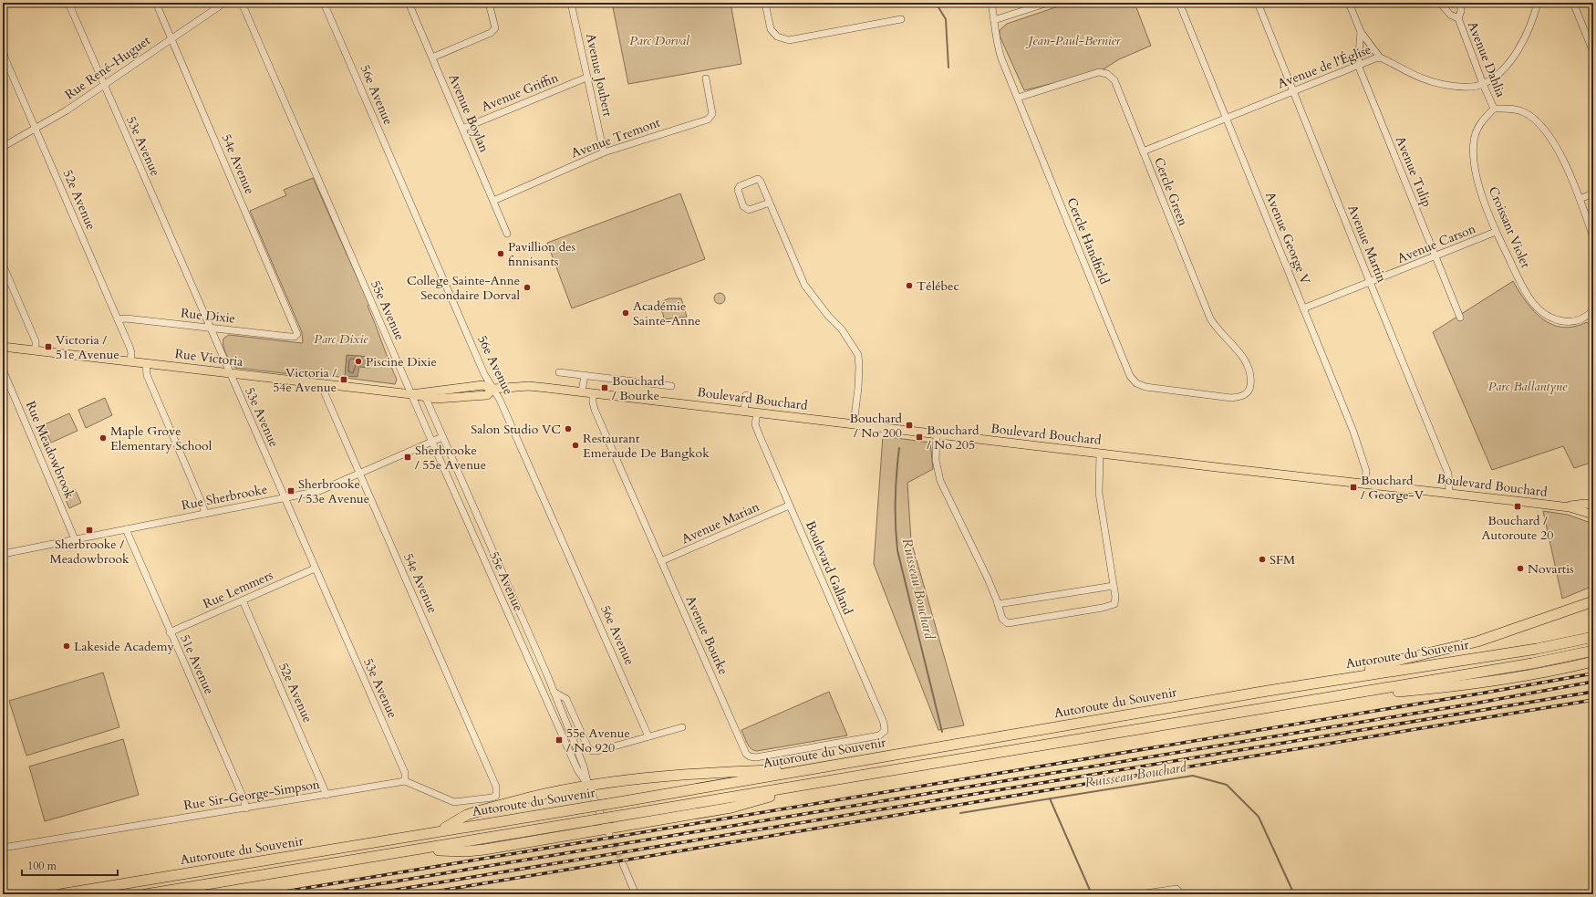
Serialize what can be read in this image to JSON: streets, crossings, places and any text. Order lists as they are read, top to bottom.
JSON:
{
  "streets": {
    "highway": ["Autoroute du Souvenir"],
    "main road": ["Rue Victoria", "Boulevard Bouchard"],
    "street": [
      "Avenue Dahlia",
      "Avenue de l'Église",
      "Rue René-Huguet",
      "Avenue Joubert",
      "Avenue Griffin",
      "56e Avenue",
      "Avenue Boylan",
      "Avenue Tremont",
      "53e Avenue",
      "54e Avenue",
      "Avenue Tulip",
      "Cercle Green",
      "52e Avenue",
      "Croissant Violet",
      "Avenue George V",
      "Cercle Handfield",
      "Avenue Martin",
      "Avenue Carson",
      "55e Avenue",
      "Rue Dixie",
      "Rue Meadowbrook",
      "Rue Sherbrooke",
      "Avenue Marian",
      "Boulevard Galland",
      "Rue Lemmers",
      "Avenue Bourke",
      "51e Avenue",
      "Rue Sir-George-Simpson"
    ]
  },
  "crossings": [
    ["Avenue Dahlia", "Avenue de l'Église"],
    ["Avenue Dahlia", "Croissant Violet"],
    ["Avenue de l'Église", "Avenue Tulip"],
    ["Avenue de l'Église", "Cercle Green"],
    ["Avenue de l'Église", "Avenue George V"],
    ["Avenue de l'Église", "Avenue Martin"],
    ["Rue René-Huguet", "53e Avenue"],
    ["Rue René-Huguet", "54e Avenue"],
    ["Rue René-Huguet", "52e Avenue"],
    ["Avenue Joubert", "Avenue Griffin"],
    ["Avenue Joubert", "Avenue Tremont"],
    ["Avenue Griffin", "Avenue Boylan"],
    ["56e Avenue", "55e Avenue"],
    ["56e Avenue", "Rue Victoria"],
    ["Avenue Boylan", "Avenue Tremont"],
    ["53e Avenue", "54e Avenue"],
    ["53e Avenue", "Rue Dixie"],
    ["53e Avenue", "Rue Victoria"],
    ["53e Avenue", "Rue Sherbrooke"],
    ["53e Avenue", "Rue Lemmers"],
    ["53e Avenue", "Rue Sir-George-Simpson"],
    ["54e Avenue", "Rue Dixie"],
    ["54e Avenue", "Rue Victoria"],
    ["54e Avenue", "Rue Sherbrooke"],
    ["54e Avenue", "Rue Sir-George-Simpson"],
    ["Avenue Tulip", "Avenue Carson"],
    ["Cercle Green", "Cercle Handfield"],
    ["52e Avenue", "Rue Dixie"],
    ["52e Avenue", "Rue Victoria"],
    ["52e Avenue", "Rue Lemmers"],
    ["52e Avenue", "Rue Sir-George-Simpson"],
    ["Croissant Violet", "Avenue Carson"],
    ["Avenue George V", "Avenue Carson"],
    ["Avenue George V", "Boulevard Bouchard"],
    ["Avenue Martin", "Avenue Carson"],
    ["Avenue Martin", "Boulevard Bouchard"],
    ["55e Avenue", "Rue Victoria"],
    ["55e Avenue", "Rue Sherbrooke"],
    ["Rue Victoria", "Boulevard Bouchard"],
    ["Boulevard Bouchard", "Boulevard Galland"],
    ["Boulevard Bouchard", "Avenue Bourke"],
    ["Rue Meadowbrook", "Rue Sherbrooke"],
    ["Rue Sherbrooke", "51e Avenue"],
    ["Avenue Marian", "Boulevard Galland"],
    ["Avenue Marian", "Avenue Bourke"],
    ["Boulevard Galland", "Avenue Bourke"],
    ["Rue Lemmers", "51e Avenue"],
    ["51e Avenue", "Rue Sir-George-Simpson"]
  ],
  "water": ["Ruisseau Bouchard"],
  "parks": [
    "Parc Dorval",
    "Jean-Paul-Bernier",
    "Parc Dixie",
    "Parc Ballantyne"
  ],
  "places": {
    "other": [
      "Pavillion des finnisants",
      "Télébec",
      "College Sainte-Anne Secondaire Dorval",
      "Académie Sainte-Anne",
      "Piscine Dixie",
      "Salon Studio VC",
      "Maple Grove Elementary School",
      "Restaurant Emeraude De Bangkok",
      "SFM",
      "Novartis",
      "Lakeside Academy"
    ],
    "transit": [
      "Victoria / 51e Avenue",
      "Victoria / 54e Avenue",
      "Bouchard / Bourke",
      "Bouchard / No 200",
      "Bouchard / No 205",
      "Sherbrooke / 55e Avenue",
      "Bouchard / George-V",
      "Sherbrooke / 53e Avenue",
      "Bouchard / Autoroute 20",
      "Sherbrooke / Meadowbrook",
      "55e Avenue / No 920"
    ]
  },
  "scale_bar": "100 m"
}
